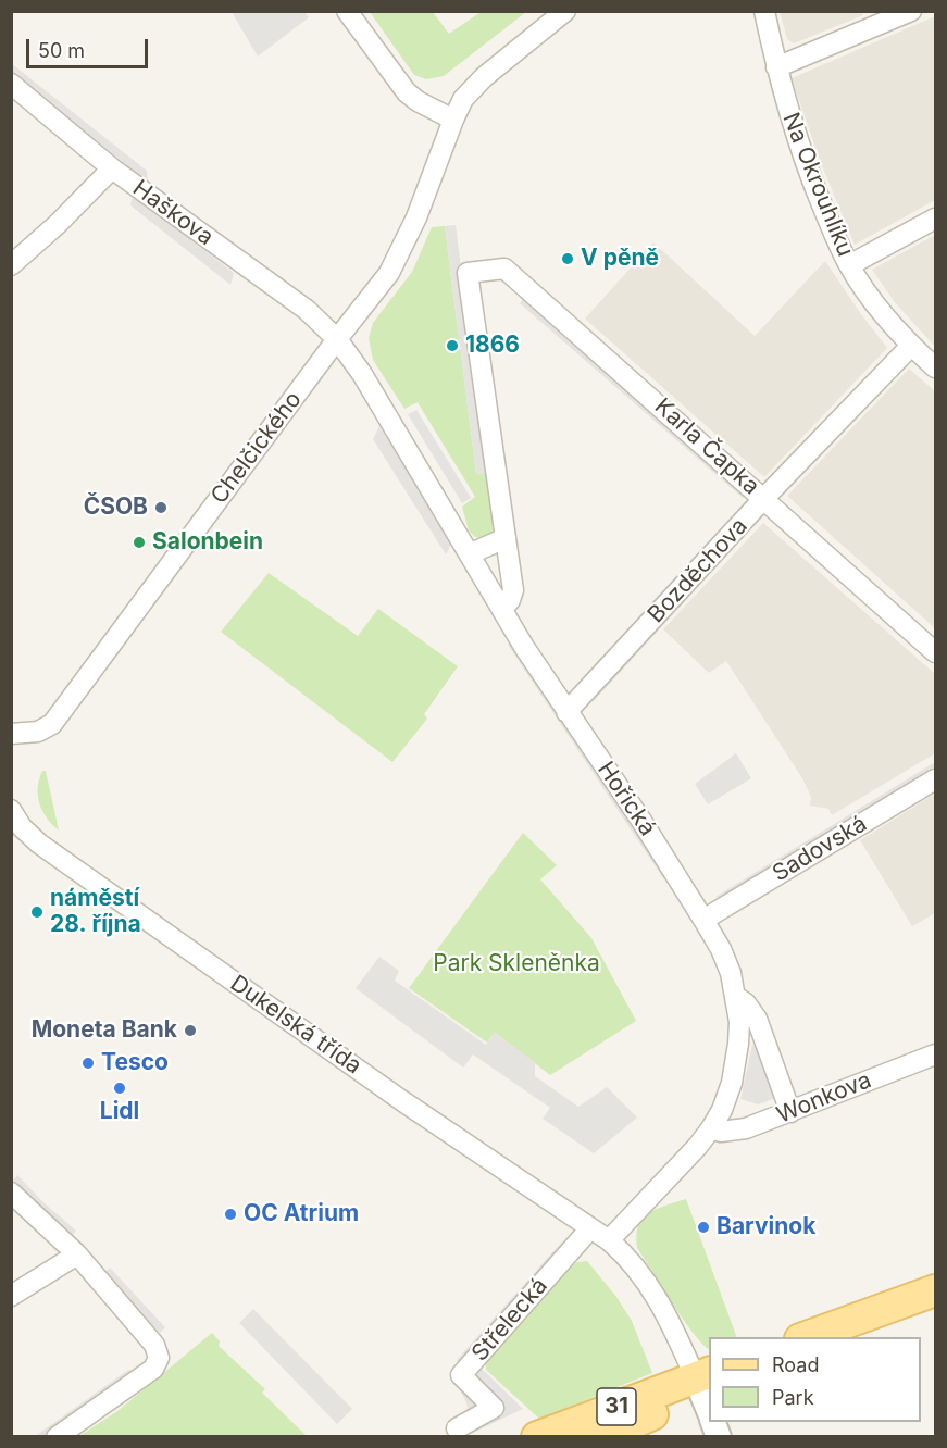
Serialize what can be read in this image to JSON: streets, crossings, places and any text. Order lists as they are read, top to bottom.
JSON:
{
  "streets": {
    "main road": ["31"],
    "street": [
      "Na Okrouhlíku",
      "Haškova",
      "Karla Čapka",
      "Chelčického",
      "Bozděchova",
      "Hořická",
      "Sadovská",
      "Dukelská třída",
      "Wonkova",
      "Střelecká"
    ]
  },
  "crossings": [
    ["Na Okrouhlíku", "Bozděchova"],
    ["Haškova", "Chelčického"],
    ["Haškova", "Hořická"],
    ["Karla Čapka", "Bozděchova"],
    ["Chelčického", "Hořická"],
    ["Bozděchova", "Hořická"],
    ["Hořická", "Sadovská"],
    ["Hořická", "Dukelská třída"],
    ["Hořická", "Wonkova"],
    ["Dukelská třída", "Střelecká"],
    ["Dukelská třída", "31"]
  ],
  "parks": ["Park Skleněnka"],
  "places": [
    "V pěně",
    "1866",
    "ČSOB",
    "Salonbein",
    "náměstí 28. října",
    "Moneta Bank",
    "Tesco",
    "Lidl",
    "OC Atrium",
    "Barvinok"
  ],
  "legend": ["Road", "Park"],
  "scale_bar": "50 m"
}
